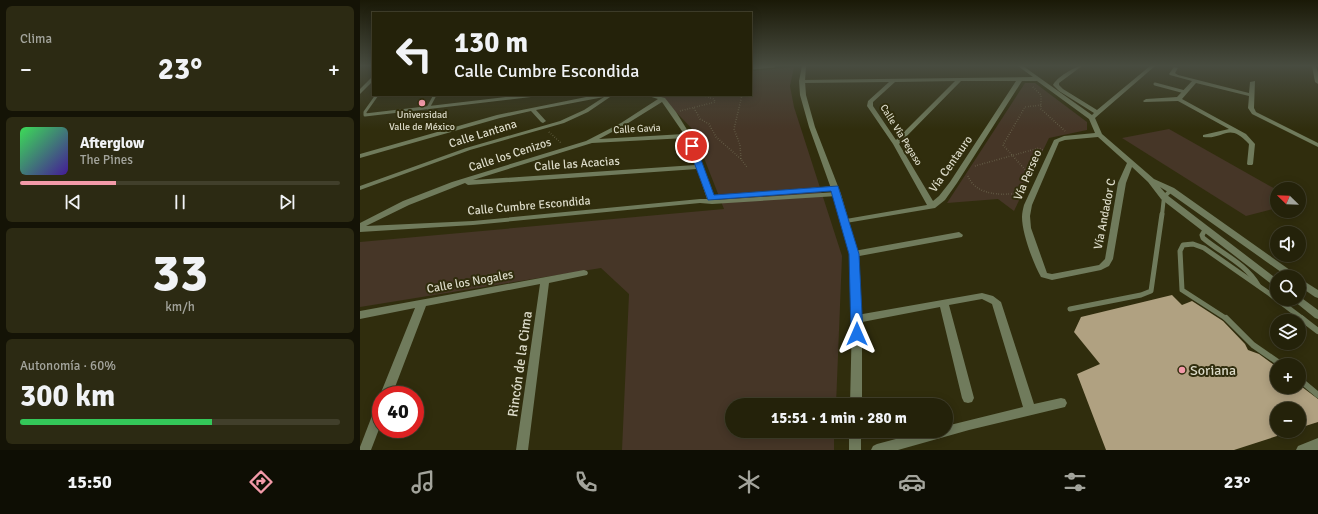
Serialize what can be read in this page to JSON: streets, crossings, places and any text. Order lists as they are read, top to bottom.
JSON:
{
  "streets": {
    "street": [
      "Calle Gavia",
      "Calle Lantana",
      "Calle Vía Pegaso",
      "Calle los Cenizos",
      "Calle las Acacias",
      "Vía Centauro",
      "Vía Perseo",
      "Calle Cumbre Escondida",
      "Vía Andador C",
      "Calle los Nogales",
      "Rincón de la Cima"
    ]
  },
  "crossings": [
    ["Calle Gavia", "Calle los Cenizos"],
    ["Calle Vía Pegaso", "Vía Centauro"],
    ["Calle los Cenizos", "Calle las Acacias"],
    ["Vía Perseo", "Vía Andador C"],
    ["Calle los Nogales", "Rincón de la Cima"]
  ],
  "places": ["Universidad Valle de México", "Soriana"],
  "north": "top left",
  "page": {
    "tile": [
      "Clima",
      ["33", "km/h"],
      ["Autonomía · 60%", "300 km"]
    ],
    "turn": ["130 m", "Calle Cumbre Escondida"],
    "heat": ["−", "23°", "+"],
    "song": ["Afterglow", "The Pines"],
    "map_buttons": ["+", "−"],
    "limit": "40",
    "trip": "15:51 · 1 min · 280 m",
    "tabs": ["15:50", "23°"]
  }
}
